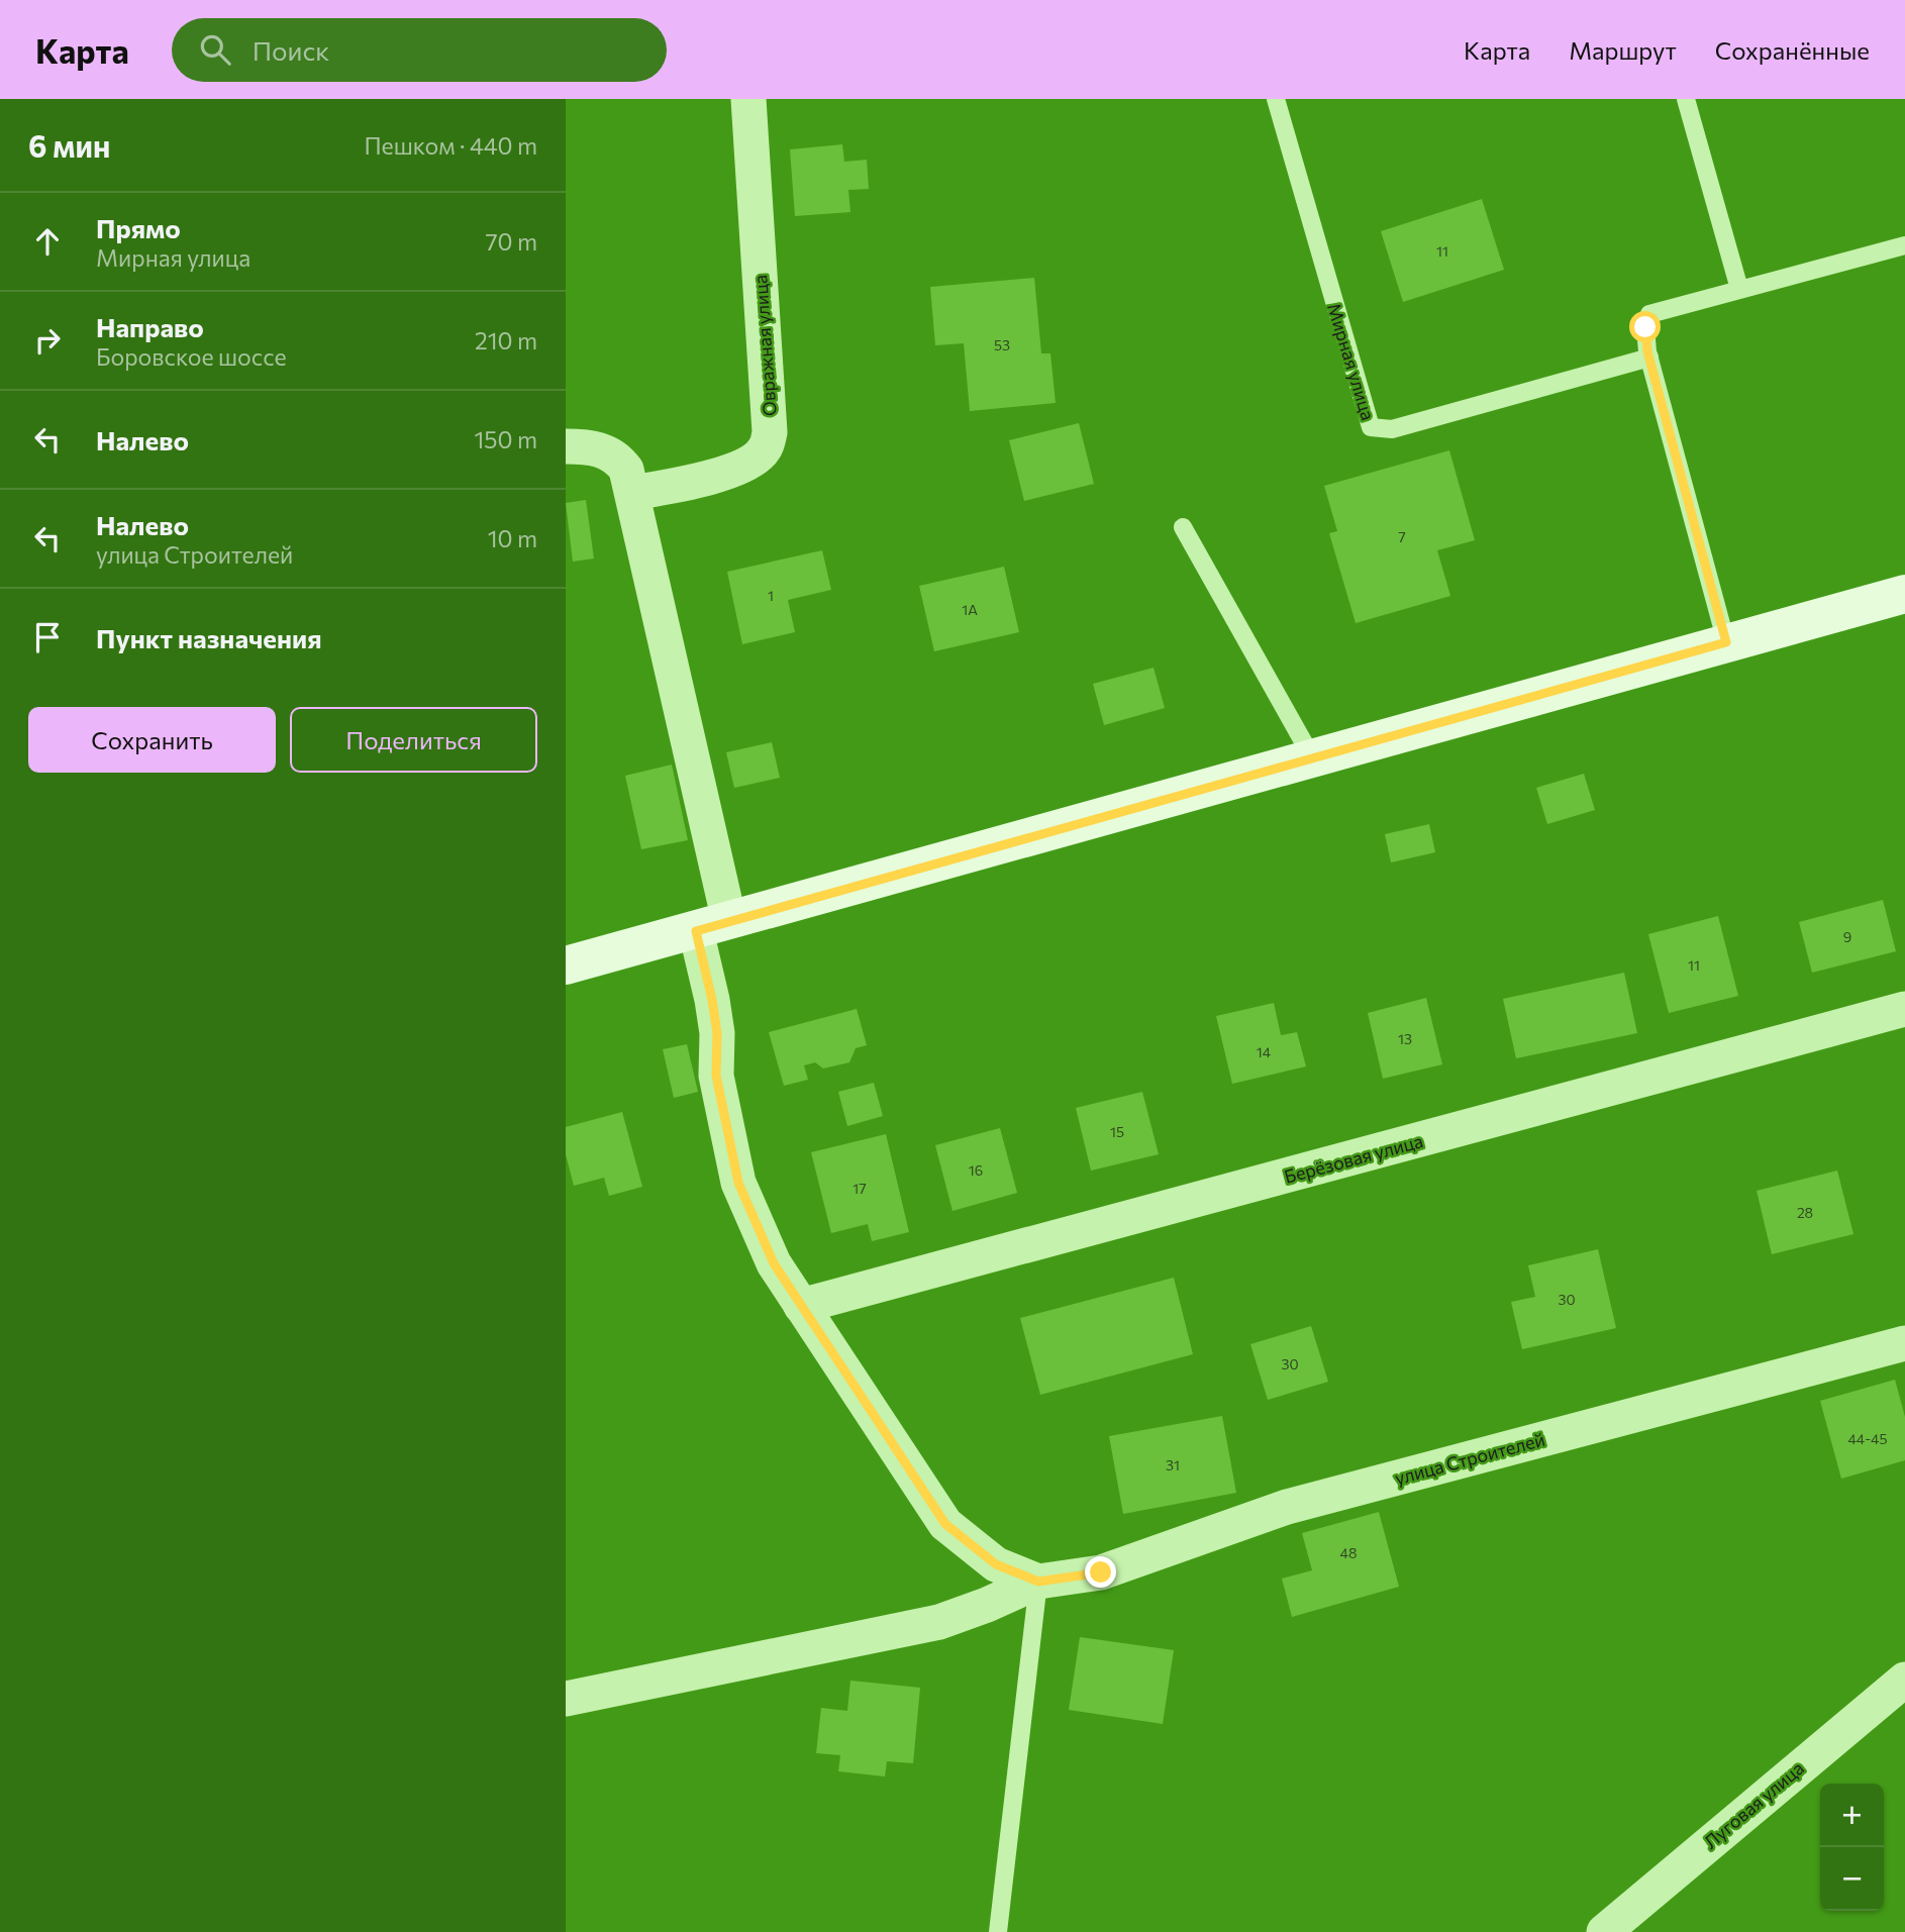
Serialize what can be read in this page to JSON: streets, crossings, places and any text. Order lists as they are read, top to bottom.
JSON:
{
  "streets": {
    "street": [
      "Овражная улица",
      "Берёзовая улица",
      "улица Строителей",
      "Луговая улица"
    ],
    "lane": ["Мирная улица"]
  },
  "house_numbers": [
    "11",
    "53",
    "7",
    "1",
    "1А",
    "9",
    "11",
    "13",
    "14",
    "15",
    "16",
    "17",
    "28",
    "30",
    "30",
    "44-45",
    "31",
    "48"
  ],
  "page": {
    "header": "Карта",
    "search": "Поиск",
    "nav": ["Карта", "Маршрут", "Сохранённые"],
    "heading": ["6 мин", "Пешком · 440 m"],
    "list": [
      ["Прямо", "Мирная улица", "70 m"],
      ["Направо", "Боровское шоссе", "210 m"],
      ["Налево", "150 m"],
      ["Налево", "улица Строителей", "10 m"],
      "Пункт назначения"
    ],
    "buttons": ["Сохранить", "Поделиться"],
    "map_buttons": ["+", "−"]
  }
}
